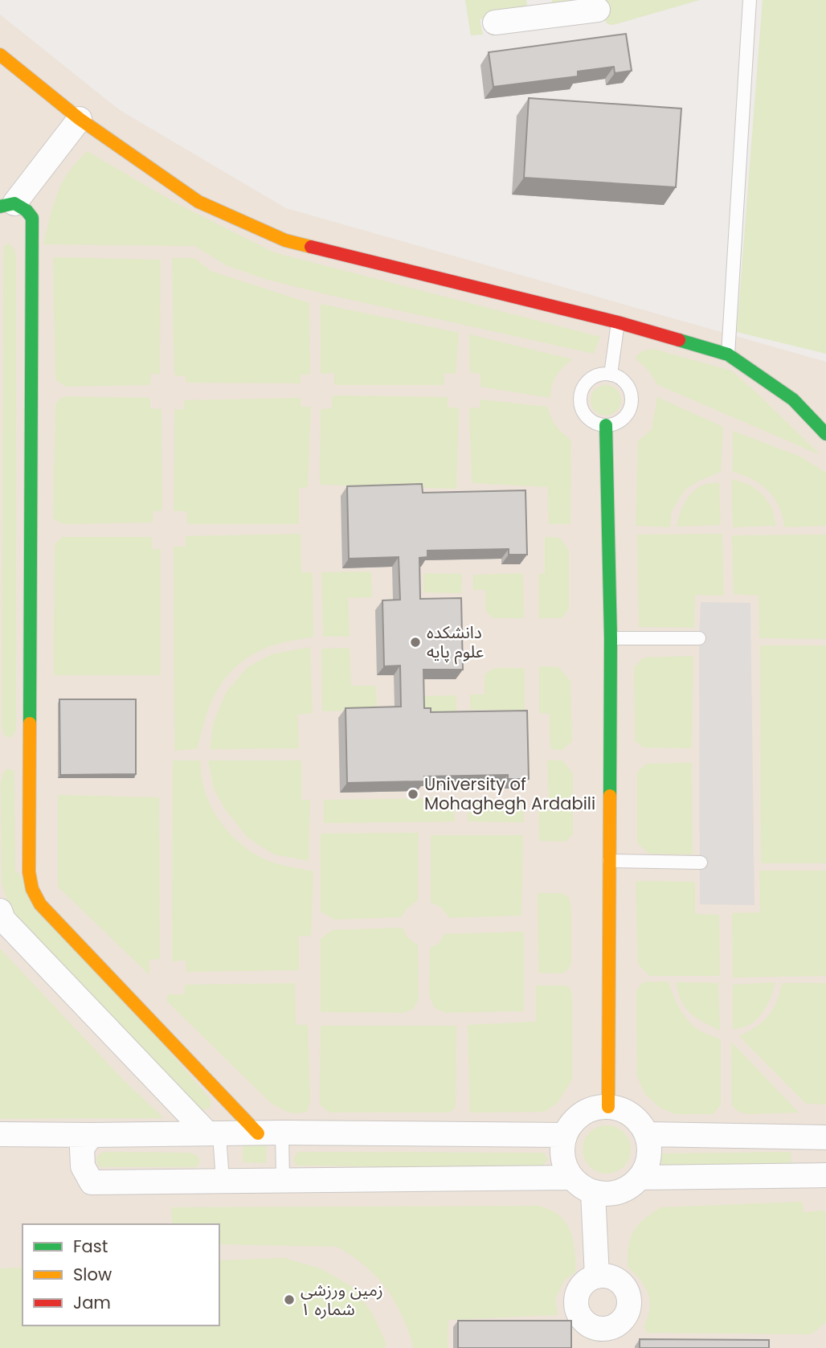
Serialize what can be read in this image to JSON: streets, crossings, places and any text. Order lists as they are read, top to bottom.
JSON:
{
  "places": ["دانشکده علوم پایه", "University of Mohaghegh Ardabili", "زمین ورزشی شماره ۱"],
  "legend": ["Fast", "Slow", "Jam"]
}
